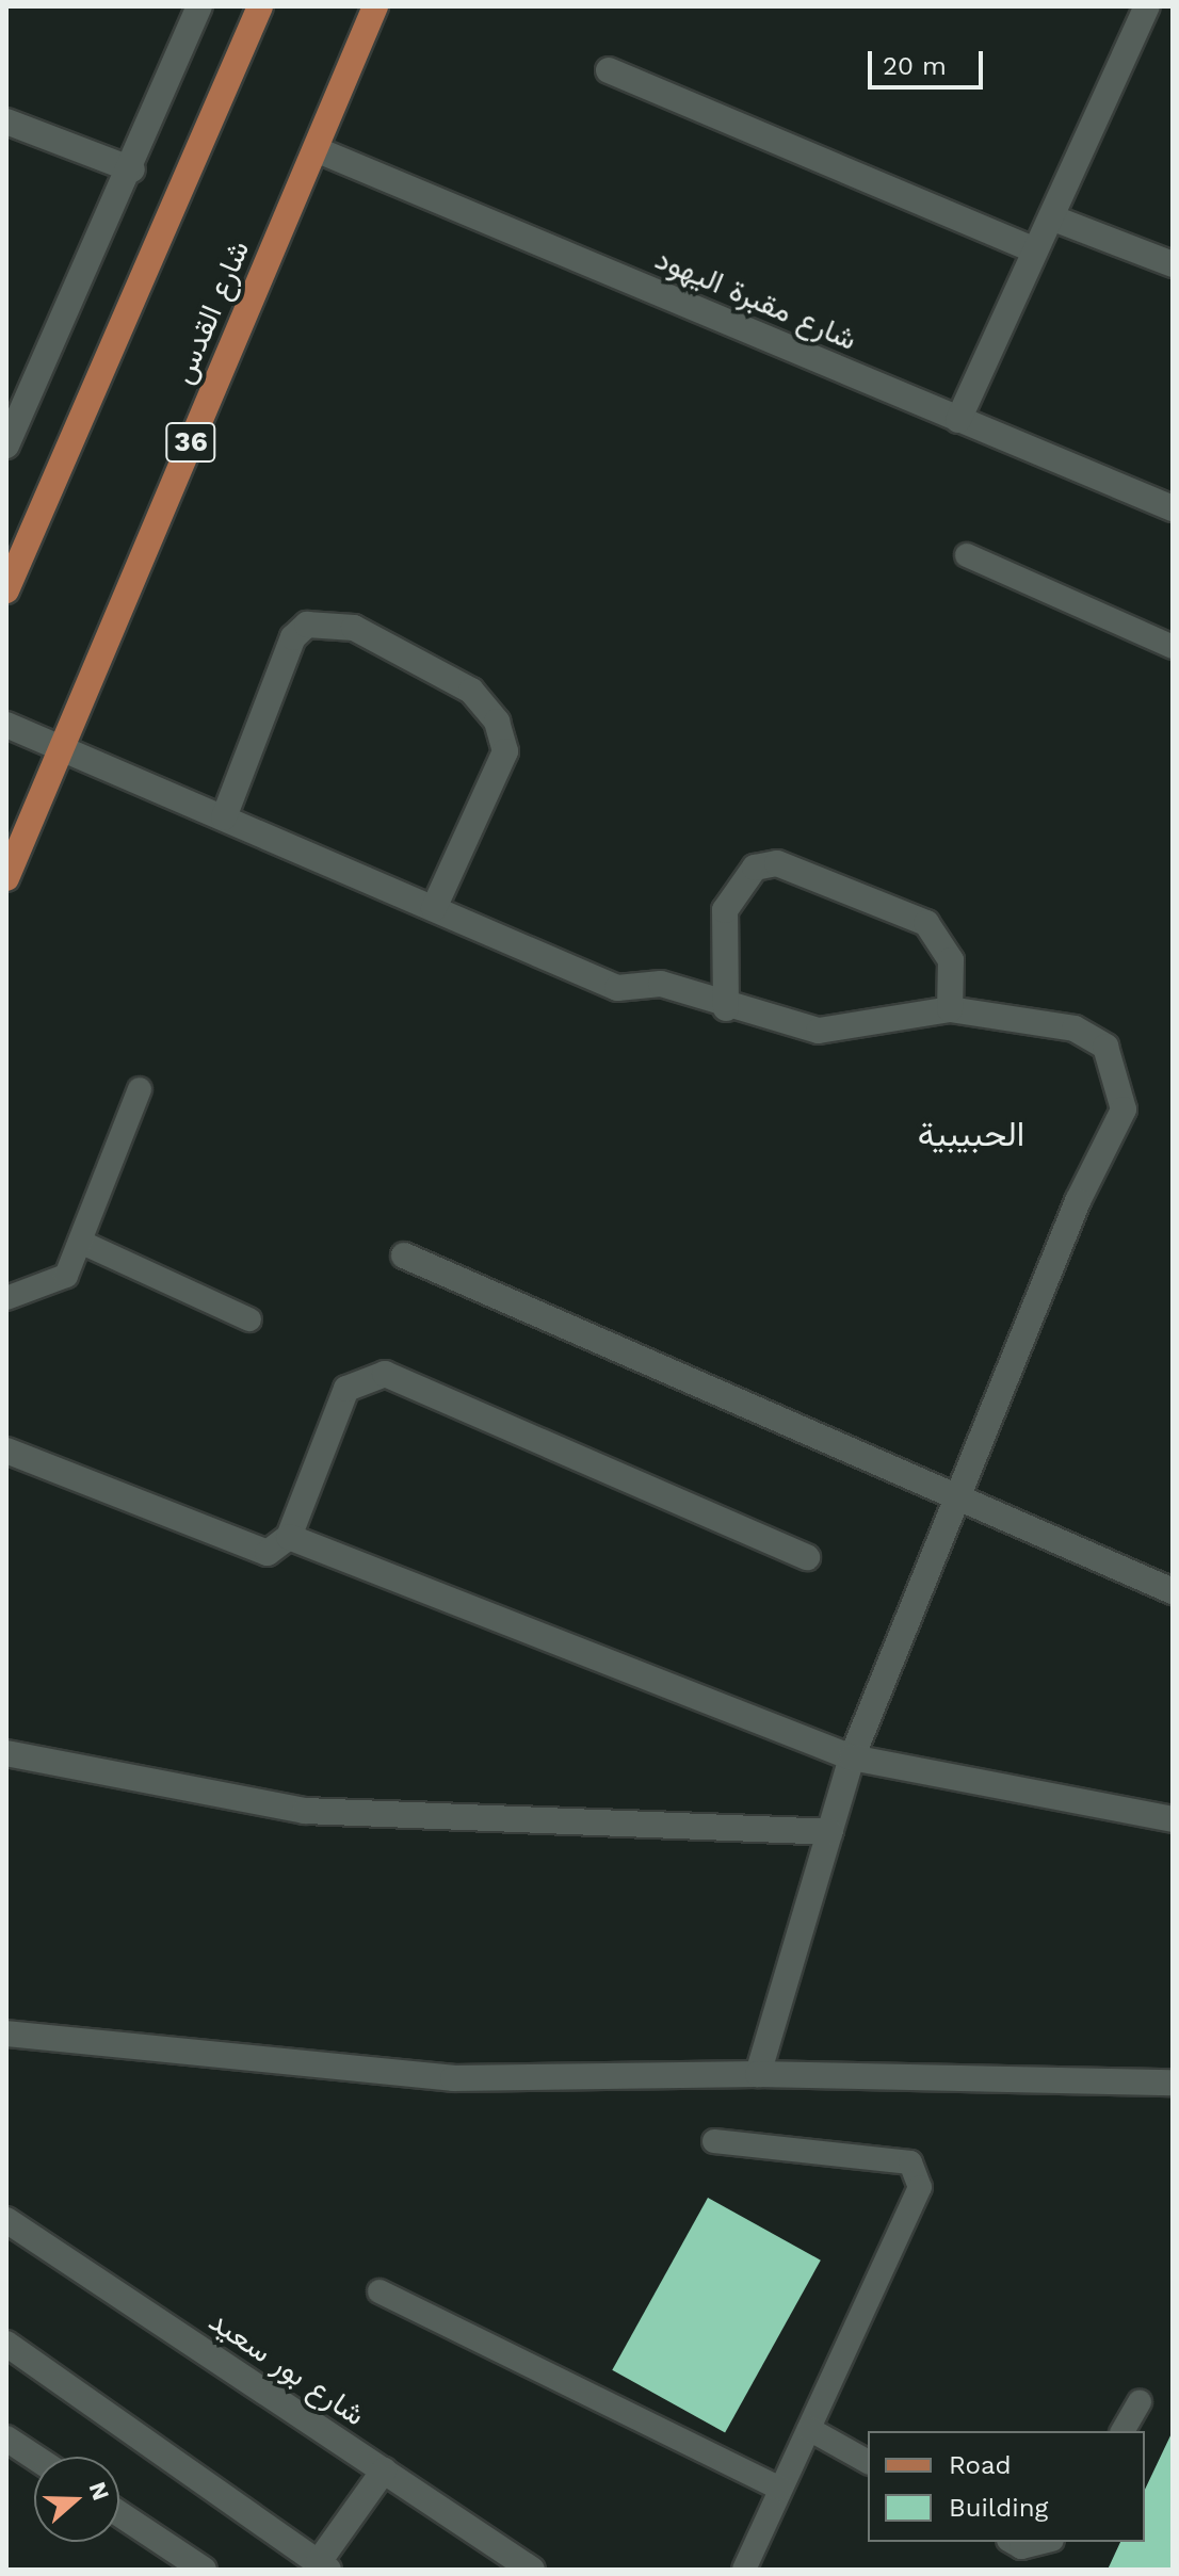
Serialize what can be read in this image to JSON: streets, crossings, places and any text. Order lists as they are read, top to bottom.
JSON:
{
  "streets": {
    "main road": ["شارع القدس", "36"],
    "street": ["شارع مقبرة اليهود", "شارع بور سعيد"]
  },
  "crossings": [
    ["شارع مقبرة اليهود", "شارع القدس"]
  ],
  "districts": ["الحبيبية"],
  "legend": ["Road", "Building"],
  "scale_bar": "20 m",
  "north": "right"
}
